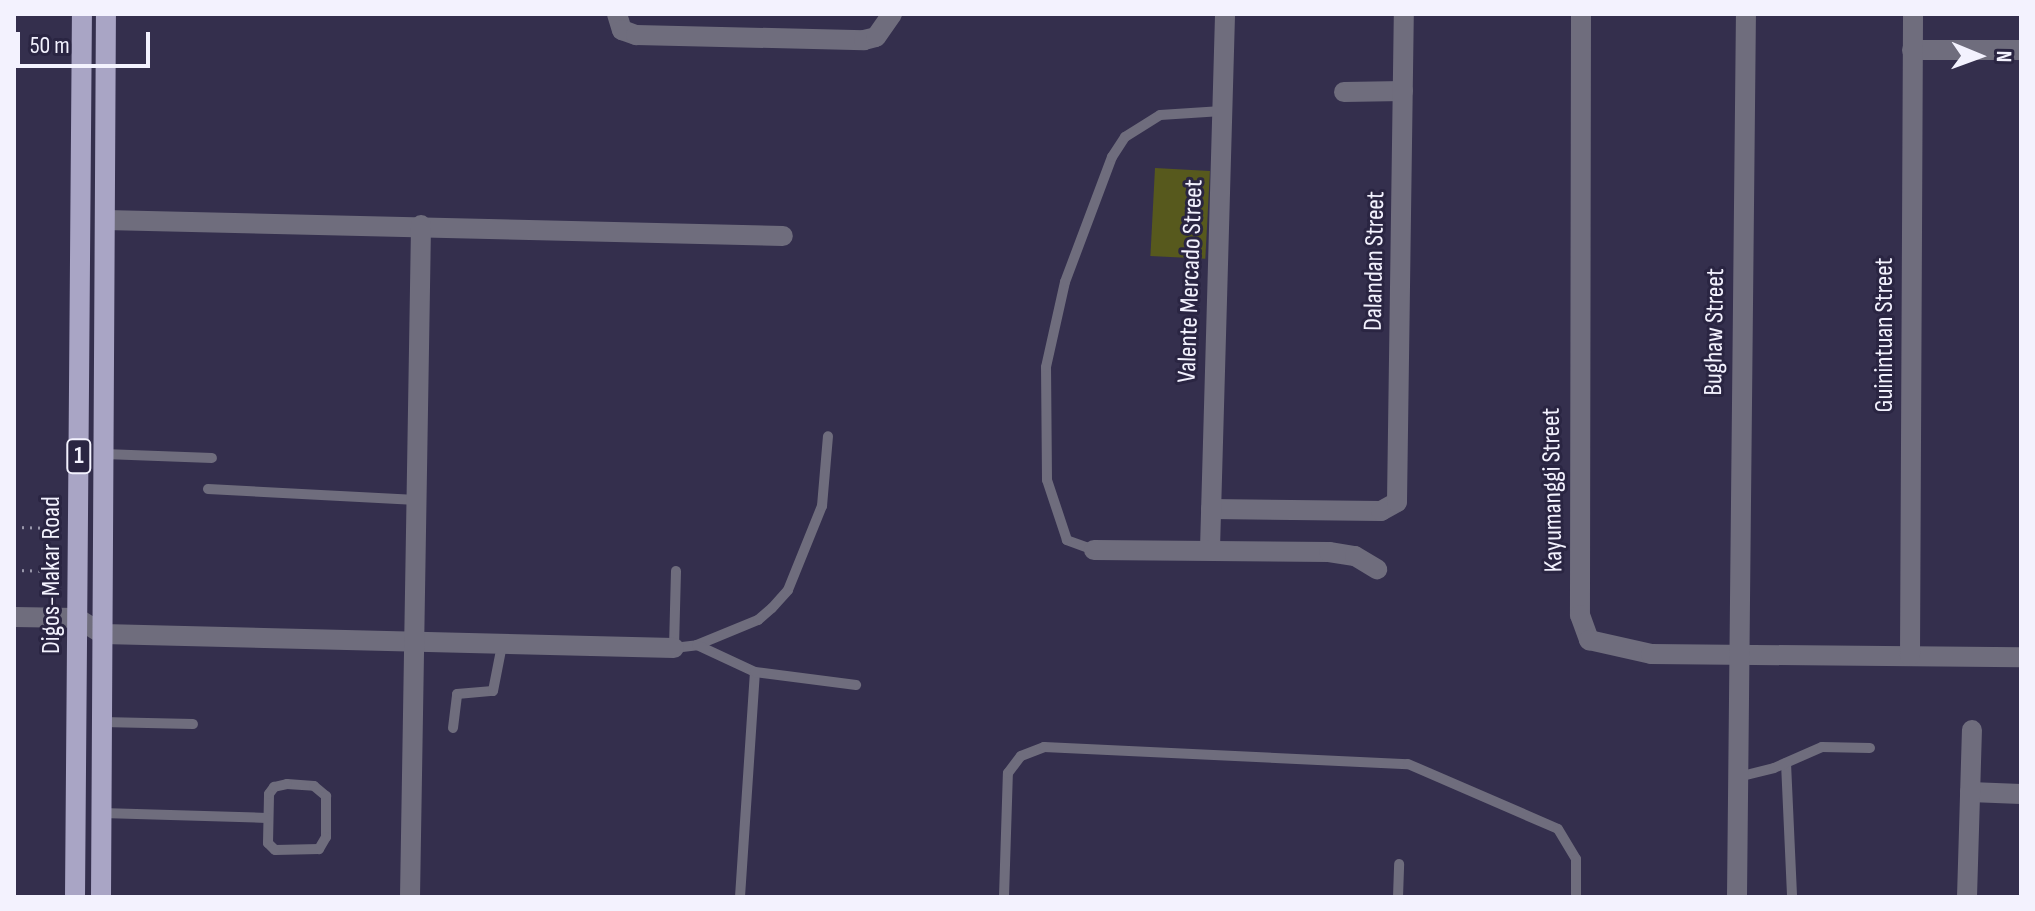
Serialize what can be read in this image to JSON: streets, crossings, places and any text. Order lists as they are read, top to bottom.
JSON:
{
  "streets": {
    "main road": ["1", "Digos-Makar Road"],
    "street": [
      "Dalandan Street",
      "Valente Mercado Street",
      "Bughaw Street",
      "Guinintuan Street",
      "Kayumanggi Street"
    ]
  },
  "crossings": [
    ["Dalandan Street", "Valente Mercado Street"],
    ["Bughaw Street", "Kayumanggi Street"],
    ["Guinintuan Street", "Kayumanggi Street"]
  ],
  "scale_bar": "50 m",
  "north": "right"
}
